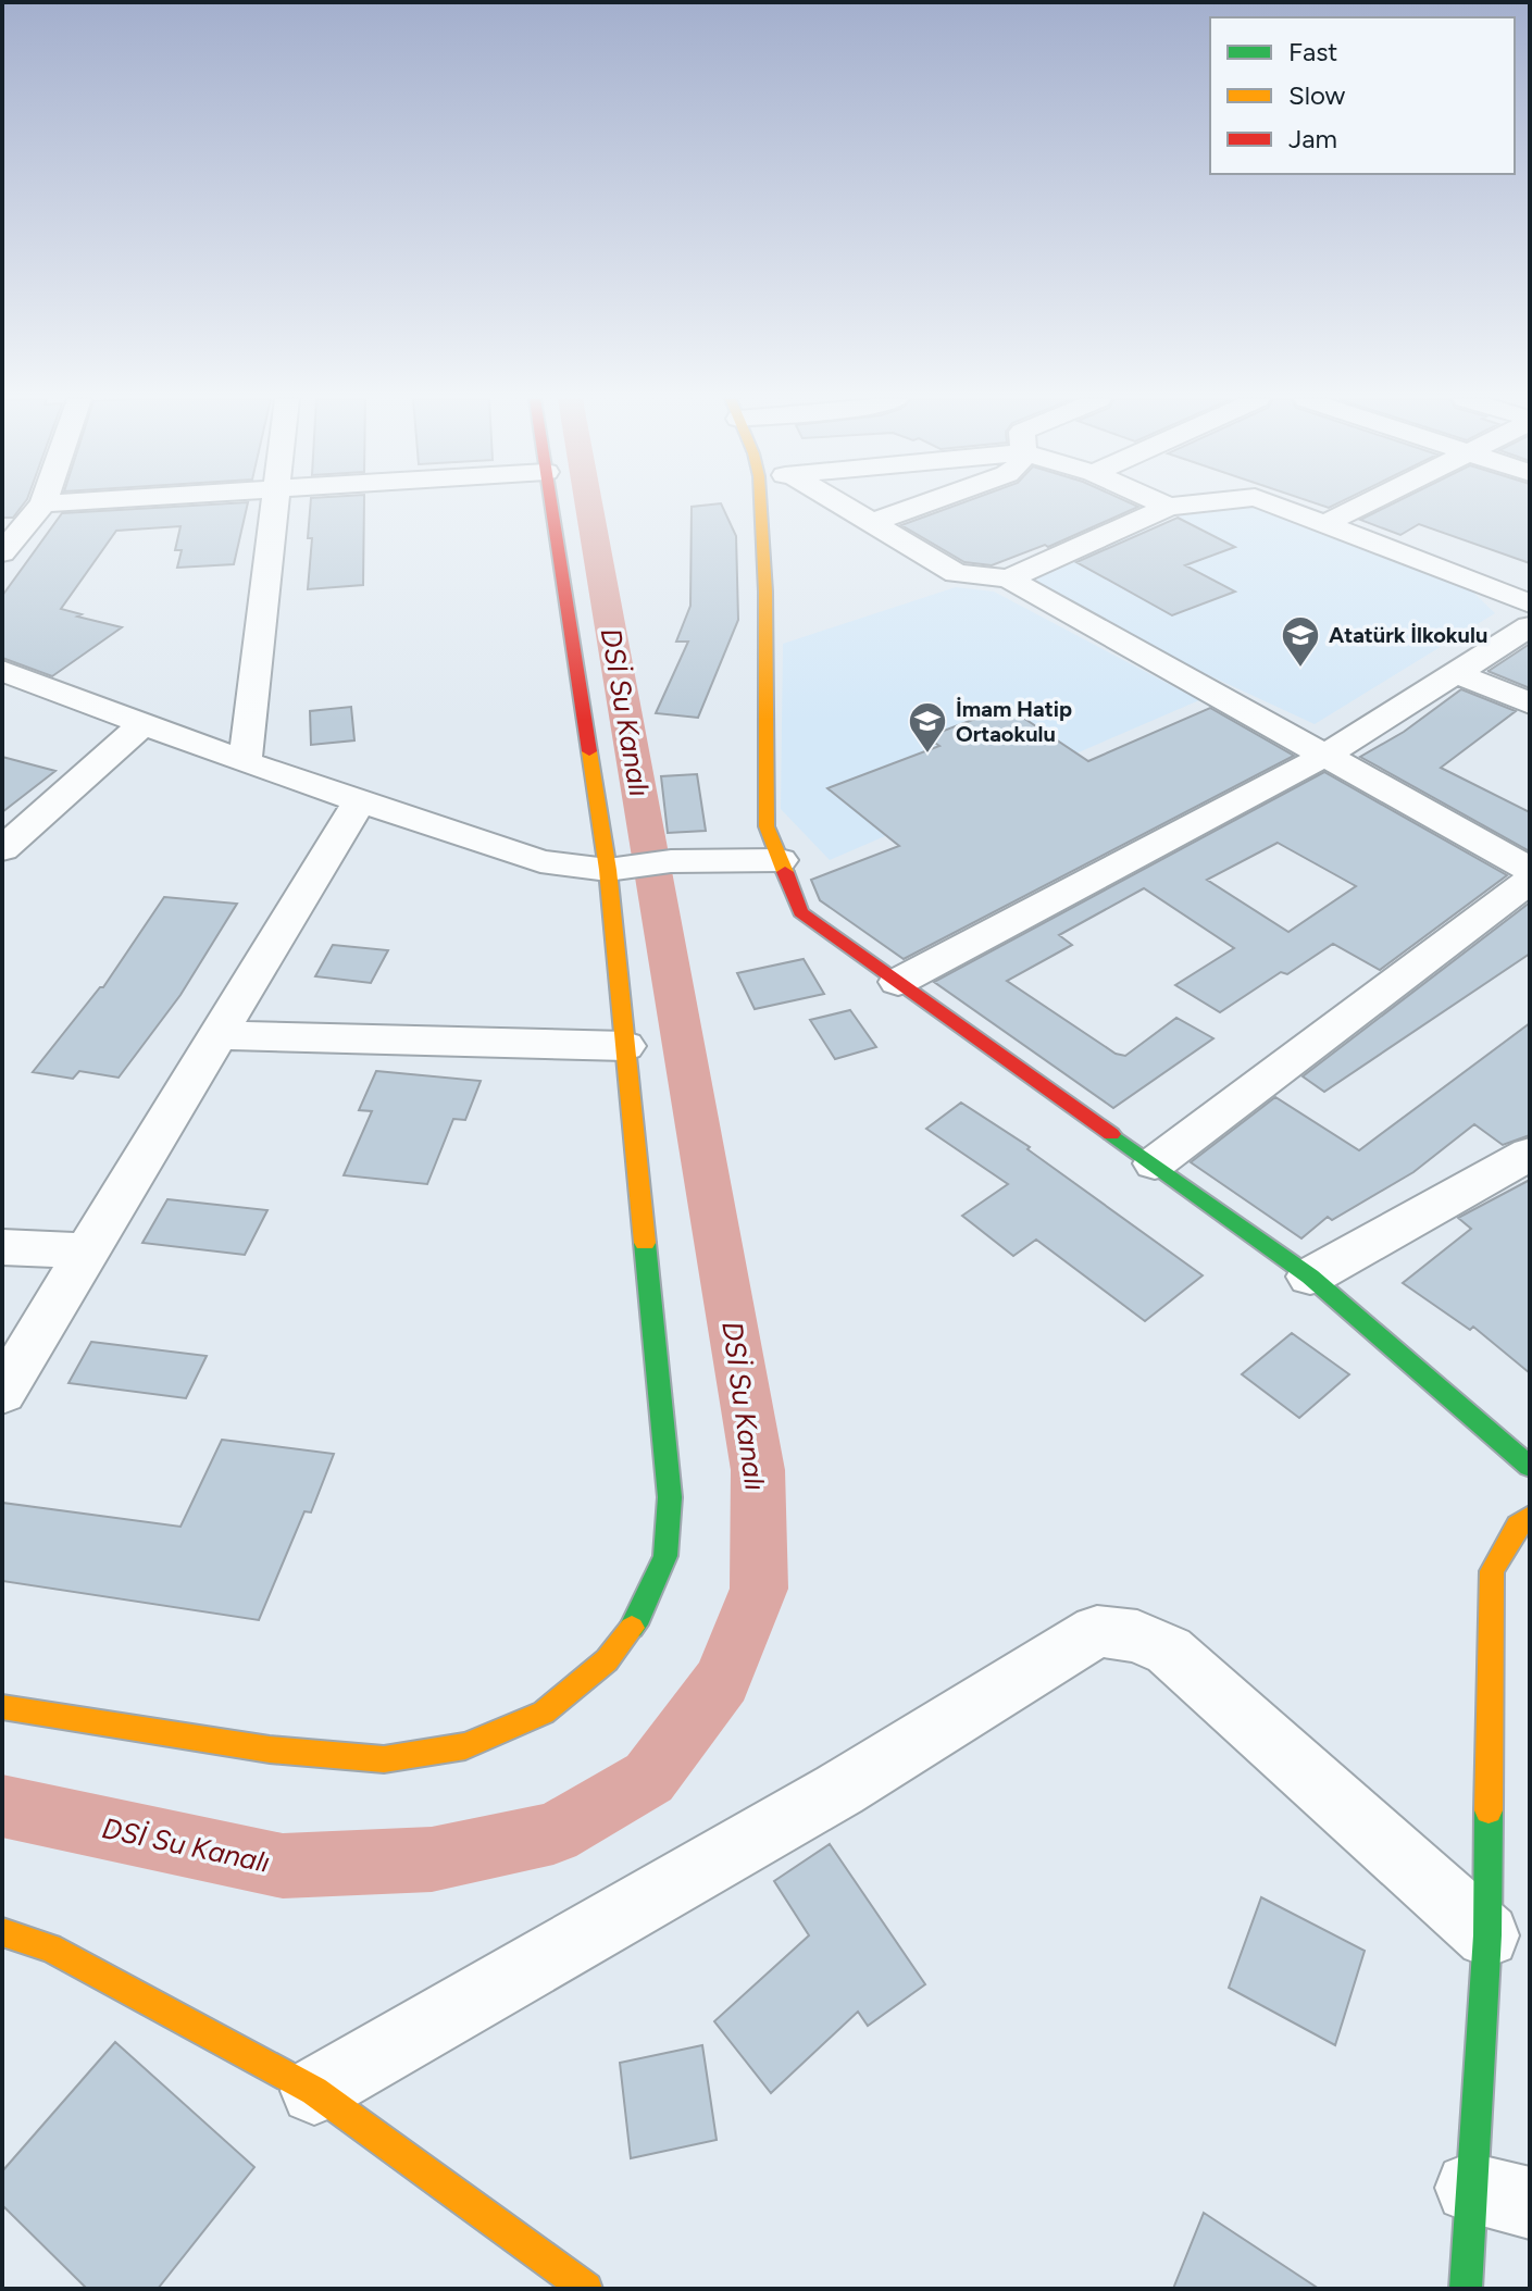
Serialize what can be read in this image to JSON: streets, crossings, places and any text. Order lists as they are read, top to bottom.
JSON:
{
  "water": ["DSİ Su Kanalı"],
  "places": {
    "school or university": ["Atatürk İlkokulu", "İmam Hatip Ortaokulu"]
  },
  "legend": ["Fast", "Slow", "Jam"]
}
